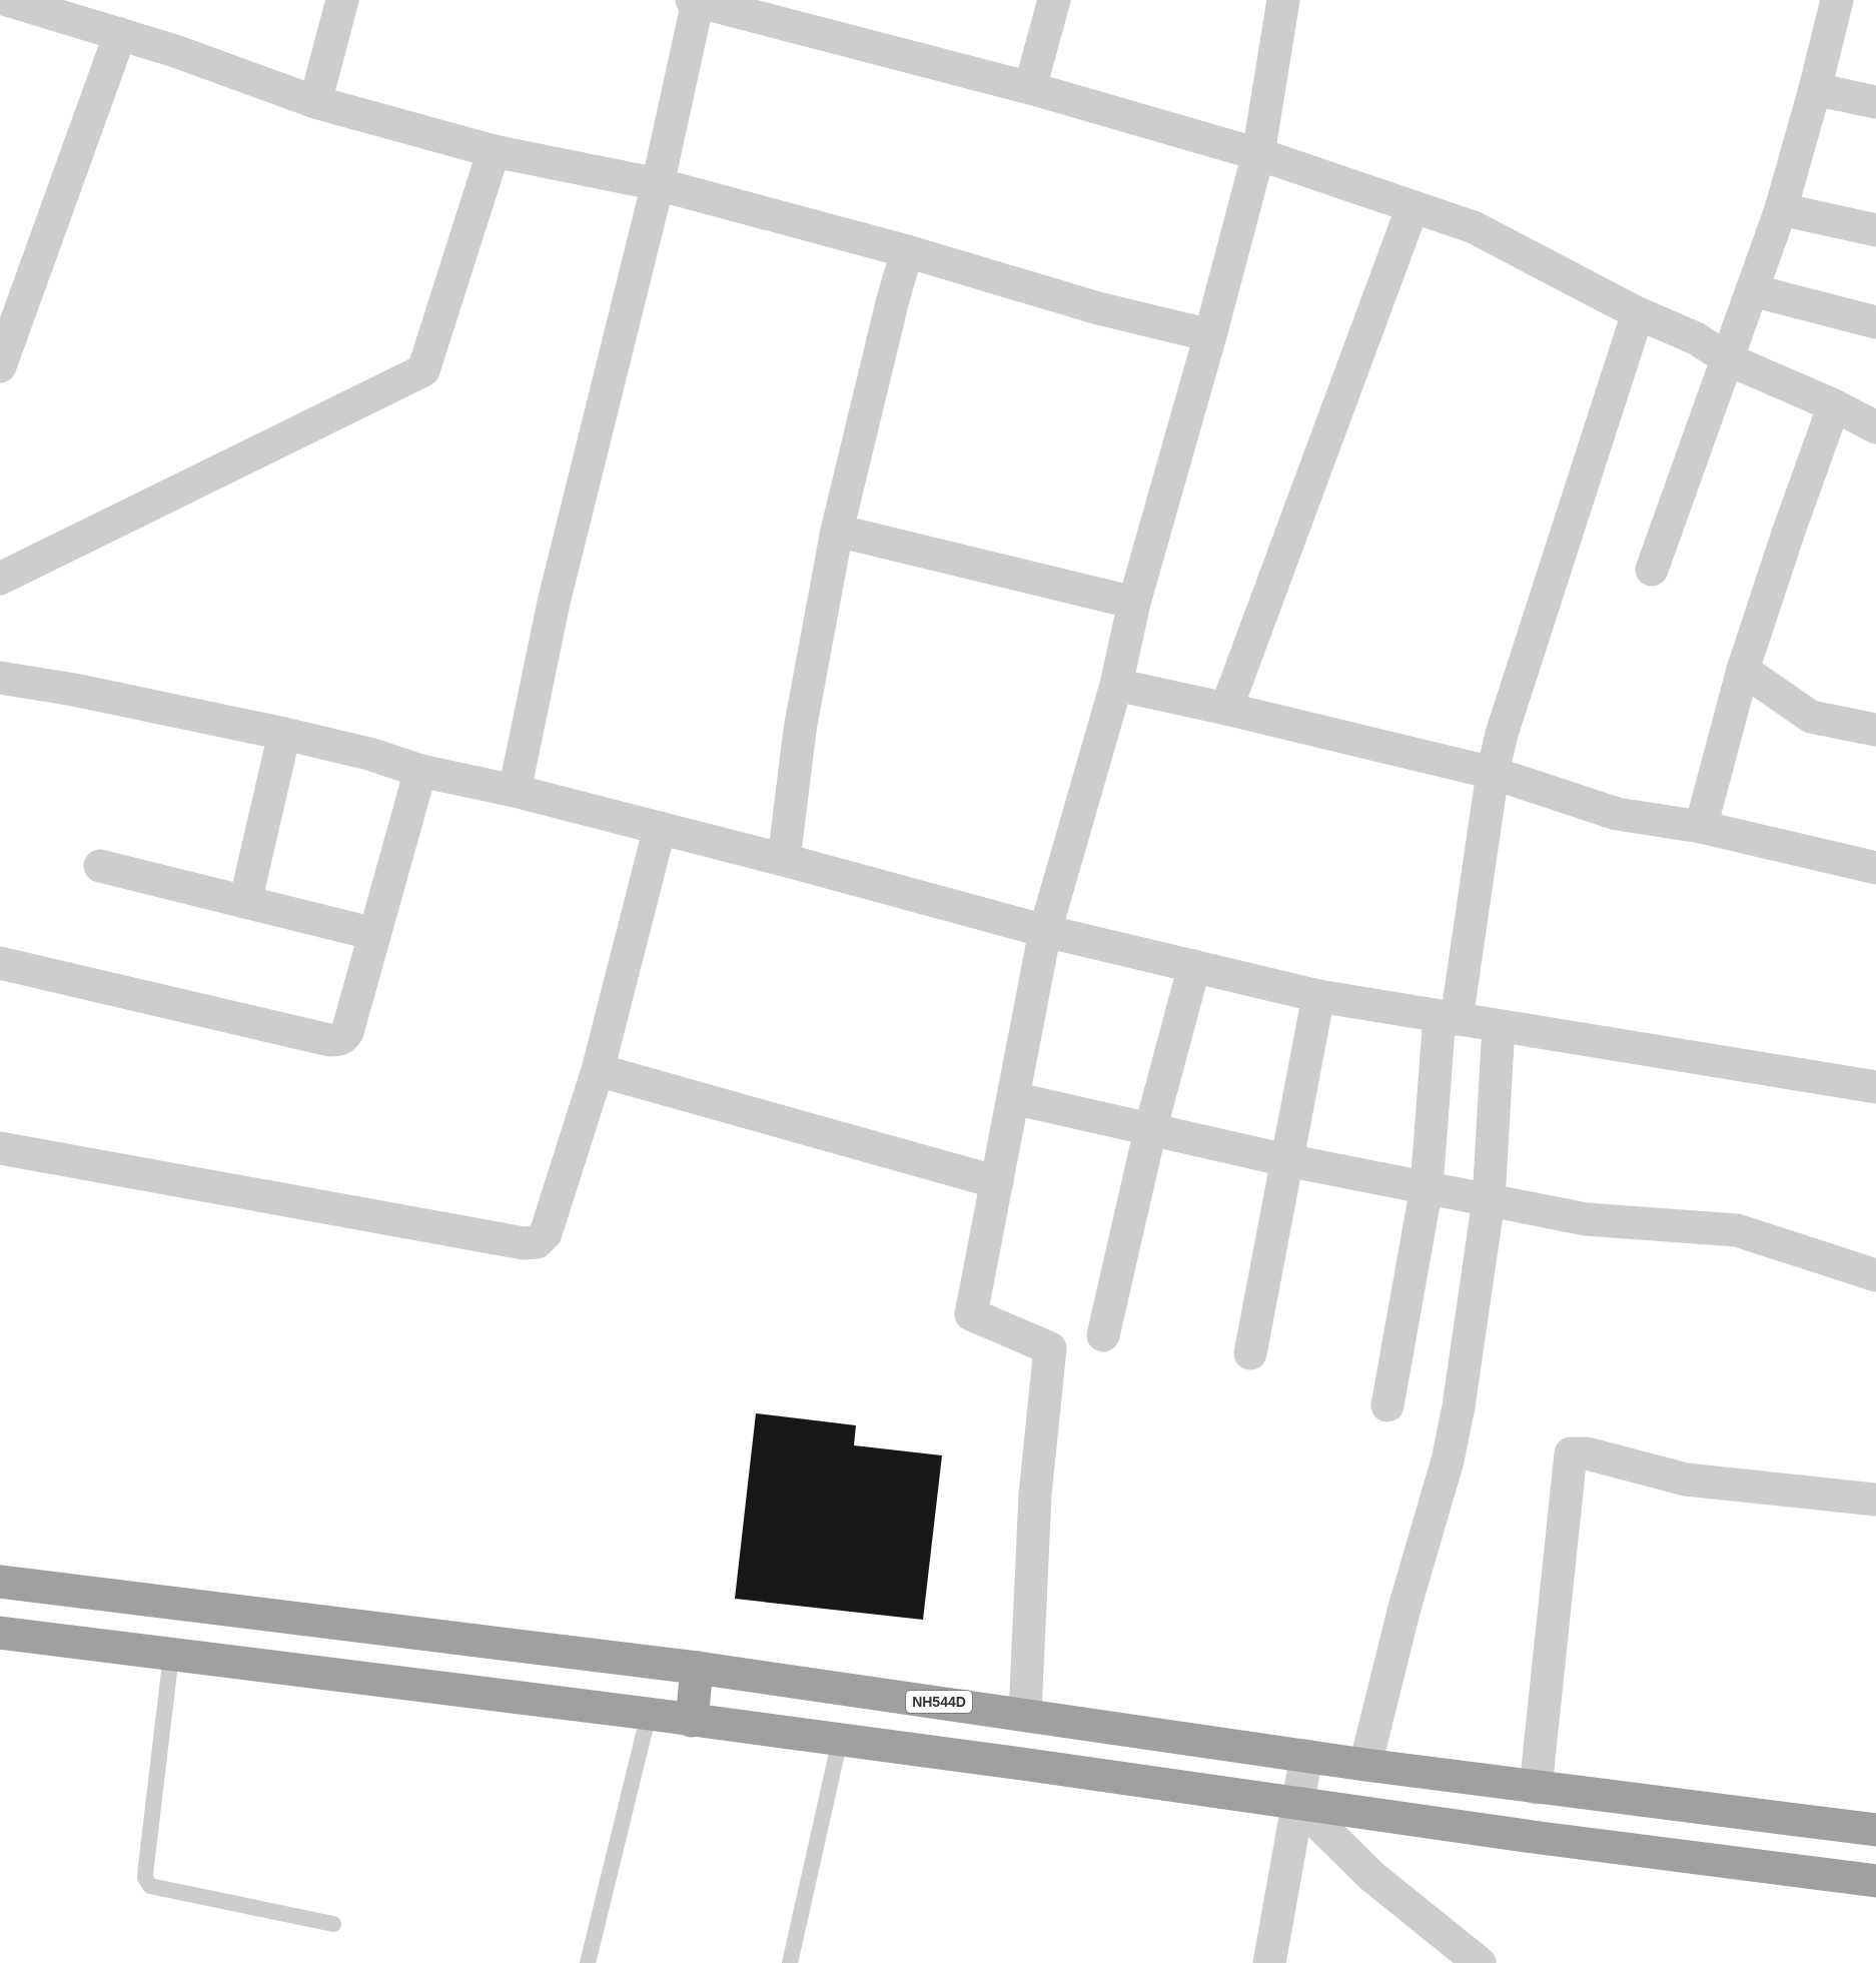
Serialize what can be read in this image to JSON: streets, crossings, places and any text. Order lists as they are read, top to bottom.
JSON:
{
  "streets": {
    "highway": ["NH544D"]
  }
}
